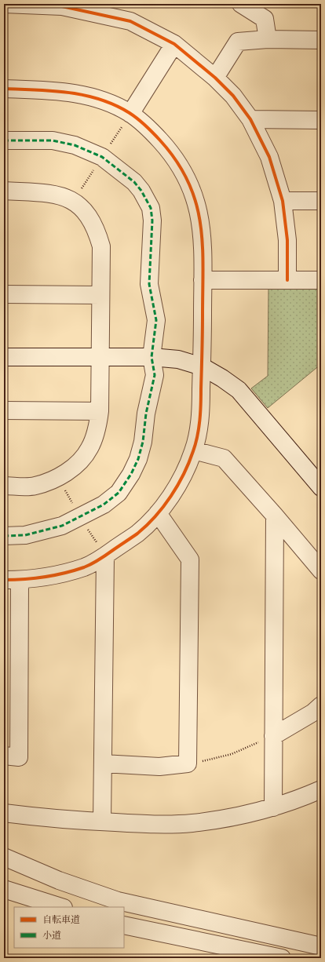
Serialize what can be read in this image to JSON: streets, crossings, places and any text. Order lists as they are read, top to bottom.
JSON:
{
  "legend": ["自転車道", "小道"]
}
